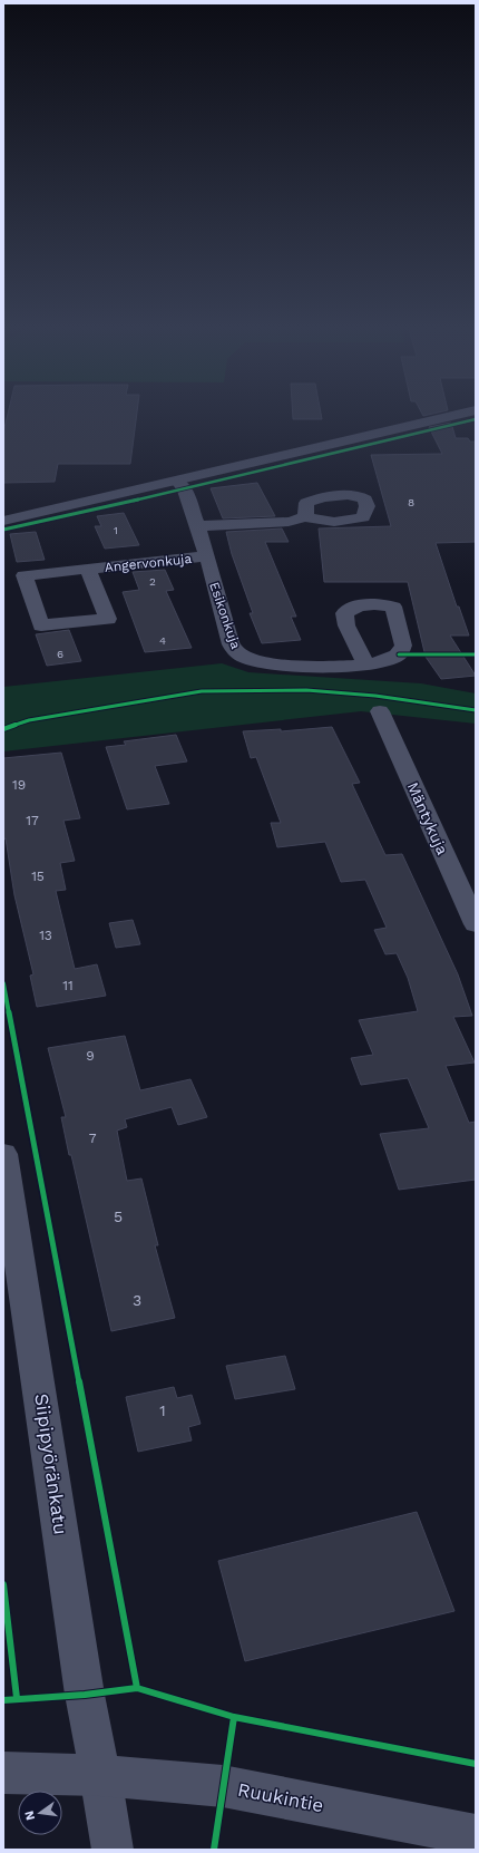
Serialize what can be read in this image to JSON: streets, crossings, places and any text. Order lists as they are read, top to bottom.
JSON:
{
  "streets": {
    "street": [
      "Angervonkuja",
      "Esikonkuja",
      "Mäntykuja",
      "Siipipyöränkatu",
      "Ruukintie"
    ]
  },
  "crossings": [
    ["Angervonkuja", "Esikonkuja"],
    ["Siipipyöränkatu", "Ruukintie"]
  ],
  "house_numbers": [
    "8",
    "1",
    "2",
    "4",
    "6",
    "19",
    "17",
    "15",
    "13",
    "11",
    "9",
    "7",
    "5",
    "3",
    "1"
  ],
  "north": "left"
}
